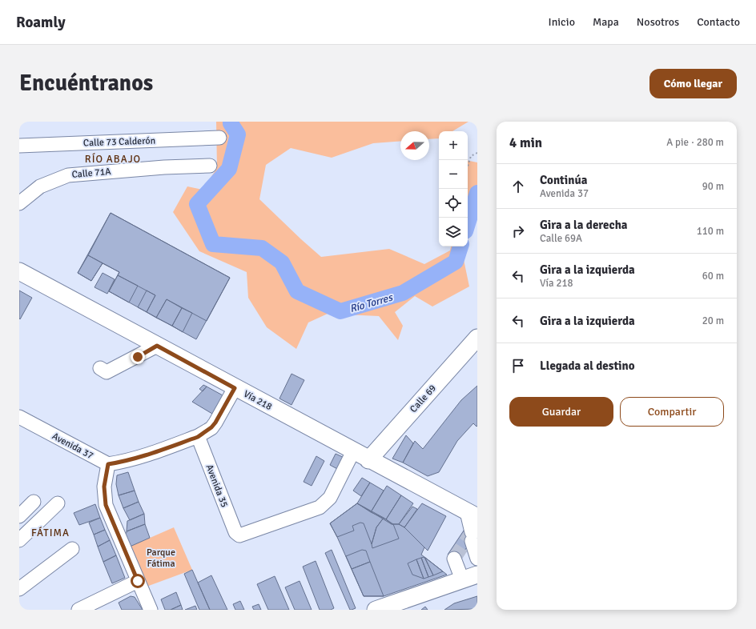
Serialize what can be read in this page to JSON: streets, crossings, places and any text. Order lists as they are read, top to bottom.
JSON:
{
  "streets": {
    "main road": ["Calle 69", "Vía 218"],
    "street": [
      "Calle 73 Calderón",
      "Calle 71A",
      "Avenida 37",
      "Avenida 35"
    ]
  },
  "crossings": [
    ["Calle 69", "Vía 218"],
    ["Vía 218", "Avenida 35"]
  ],
  "districts": ["RÍO ABAJO", "FÁTIMA"],
  "water": ["Río Torres"],
  "parks": ["Parque Fátima"],
  "north": "left",
  "page": {
    "header": "Roamly",
    "nav": [
      "Inicio",
      "Mapa",
      "Nosotros",
      "Contacto"
    ],
    "buttons": [
      "Cómo llegar",
      ["Guardar", "Compartir"]
    ],
    "title": "Encuéntranos",
    "heading": ["4 min", "A pie · 280 m"],
    "map_buttons": ["+", "−"],
    "list": [
      ["Continúa", "Avenida 37", "90 m"],
      ["Gira a la derecha", "Calle 69A", "110 m"],
      ["Gira a la izquierda", "Vía 218", "60 m"],
      ["Gira a la izquierda", "20 m"],
      "Llegada al destino"
    ]
  }
}
